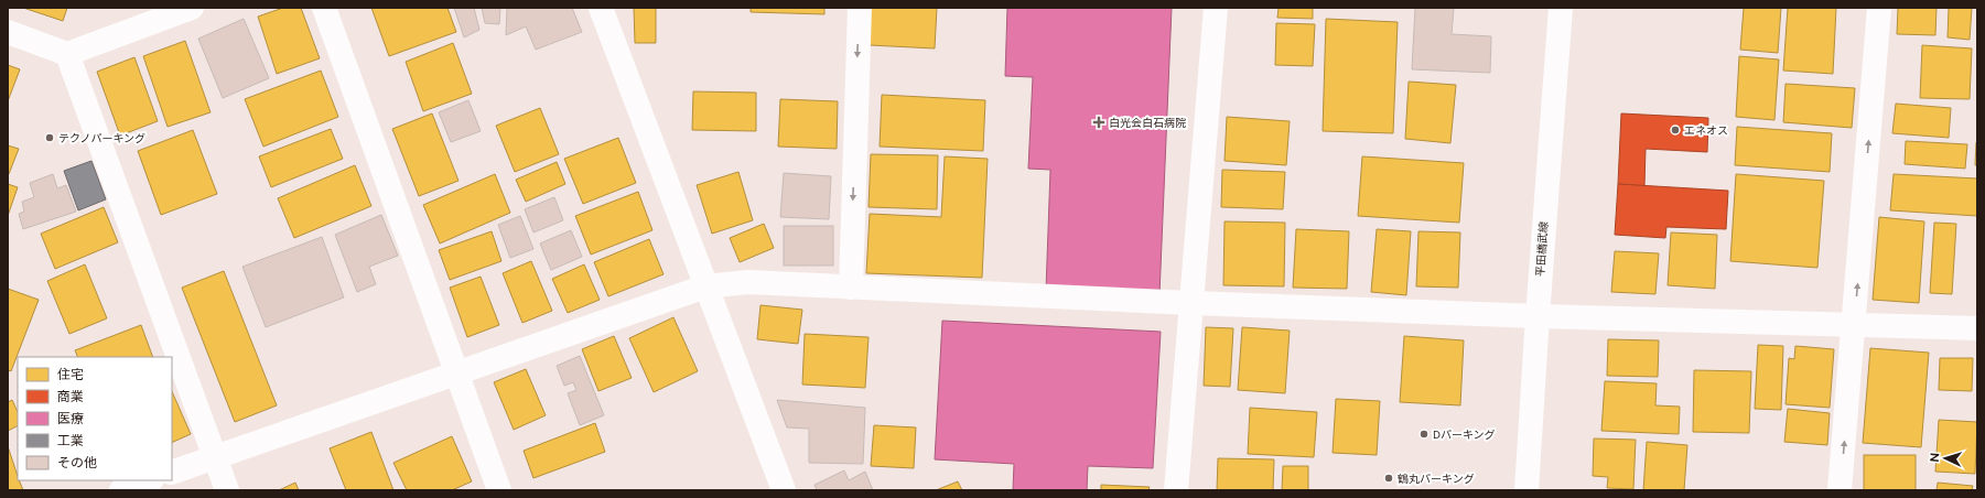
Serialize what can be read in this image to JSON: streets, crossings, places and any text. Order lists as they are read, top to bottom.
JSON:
{
  "streets": {
    "street": ["平田橋武線"]
  },
  "places": {
    "health": ["白光会白石病院"],
    "other": [
      "エネオス",
      "テクノパーキング",
      "Dパーキング",
      "鶴丸パーキング"
    ]
  },
  "legend": [
    "住宅",
    "商業",
    "医療",
    "工業",
    "その他"
  ],
  "north": "left"
}
